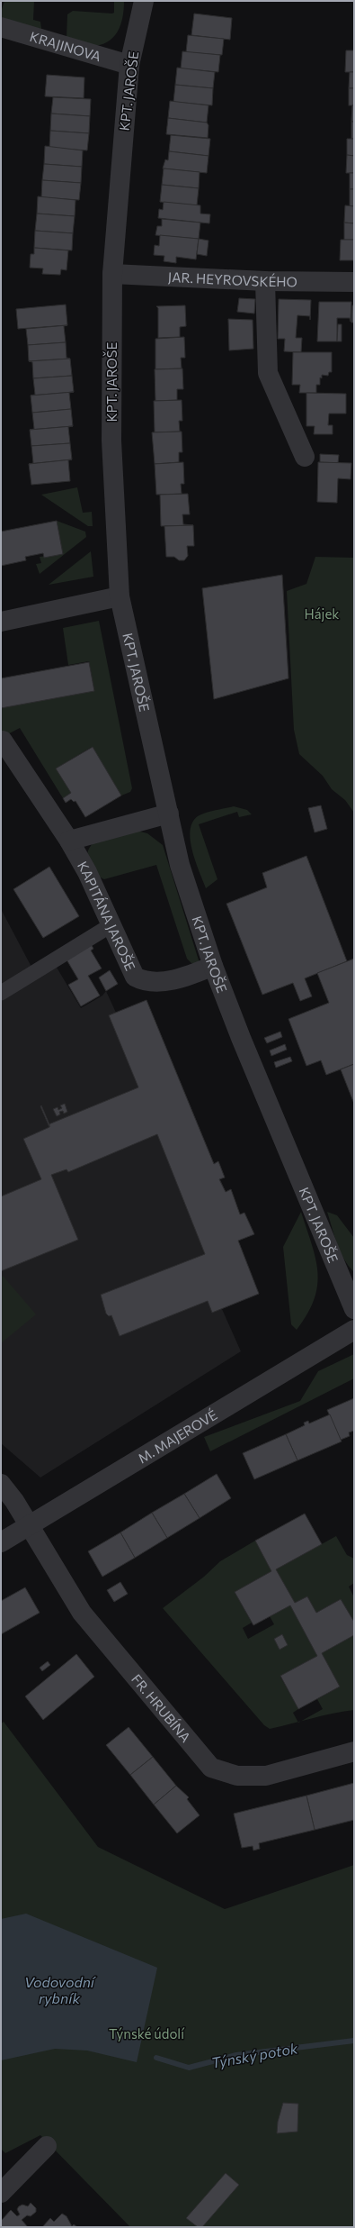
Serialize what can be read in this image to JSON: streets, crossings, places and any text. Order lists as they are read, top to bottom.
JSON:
{
  "streets": {
    "street": [
      "KRAJINOVA",
      "KPT. JAROŠE",
      "JAR. HEYROVSKÉHO",
      "KAPITÁNA JAROŠE",
      "M. MAJEROVÉ",
      "FR. HRUBÍNA"
    ]
  },
  "crossings": [
    ["KRAJINOVA", "KPT. JAROŠE"],
    ["KPT. JAROŠE", "JAR. HEYROVSKÉHO"],
    ["KPT. JAROŠE", "KAPITÁNA JAROŠE"],
    ["M. MAJEROVÉ", "FR. HRUBÍNA"]
  ],
  "water": ["Vodovodní rybník", "Týnský potok"],
  "parks": ["Hájek", "Týnské údolí"]
}
